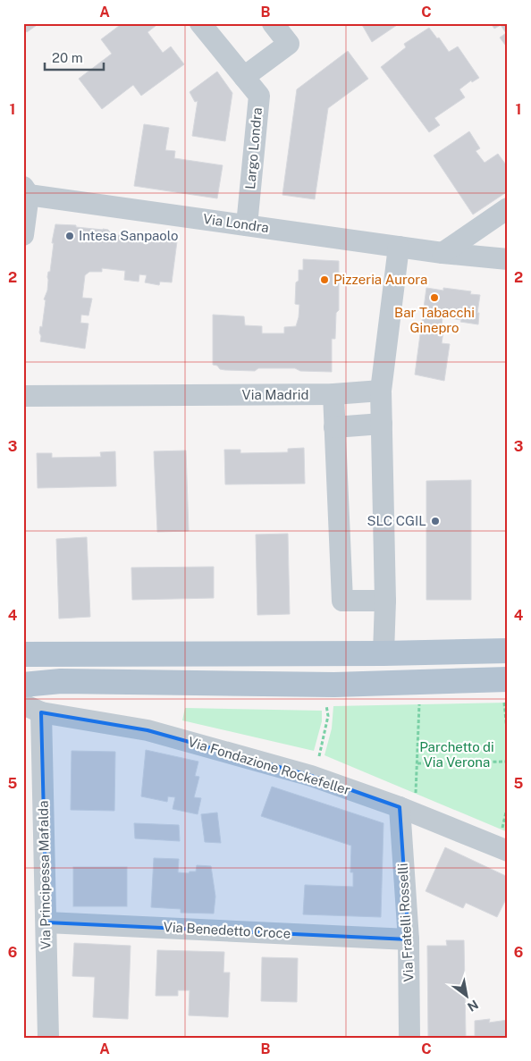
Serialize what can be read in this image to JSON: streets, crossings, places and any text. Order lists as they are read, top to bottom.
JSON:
{
  "streets": {
    "street": [
      "Largo Londra",
      "Via Londra",
      "Via Madrid",
      "Via Fondazione Rockefeller",
      "Via Principessa Mafalda",
      "Via Fratelli Rosselli",
      "Via Benedetto Croce"
    ]
  },
  "crossings": [
    ["Largo Londra", "Via Londra"],
    ["Via Fondazione Rockefeller", "Via Principessa Mafalda"],
    ["Via Fondazione Rockefeller", "Via Fratelli Rosselli"],
    ["Via Principessa Mafalda", "Via Benedetto Croce"],
    ["Via Fratelli Rosselli", "Via Benedetto Croce"]
  ],
  "parks": ["Parchetto di Via Verona"],
  "places": [
    "Intesa Sanpaolo",
    "Pizzeria Aurora",
    "Bar Tabacchi Ginepro",
    "SLC CGIL"
  ],
  "scale_bar": "20 m",
  "north": "bottom right",
  "grid": {
    "columns": ["A", "B", "C"],
    "rows": [
      "1",
      "2",
      "3",
      "4",
      "5",
      "6"
    ]
  }
}
